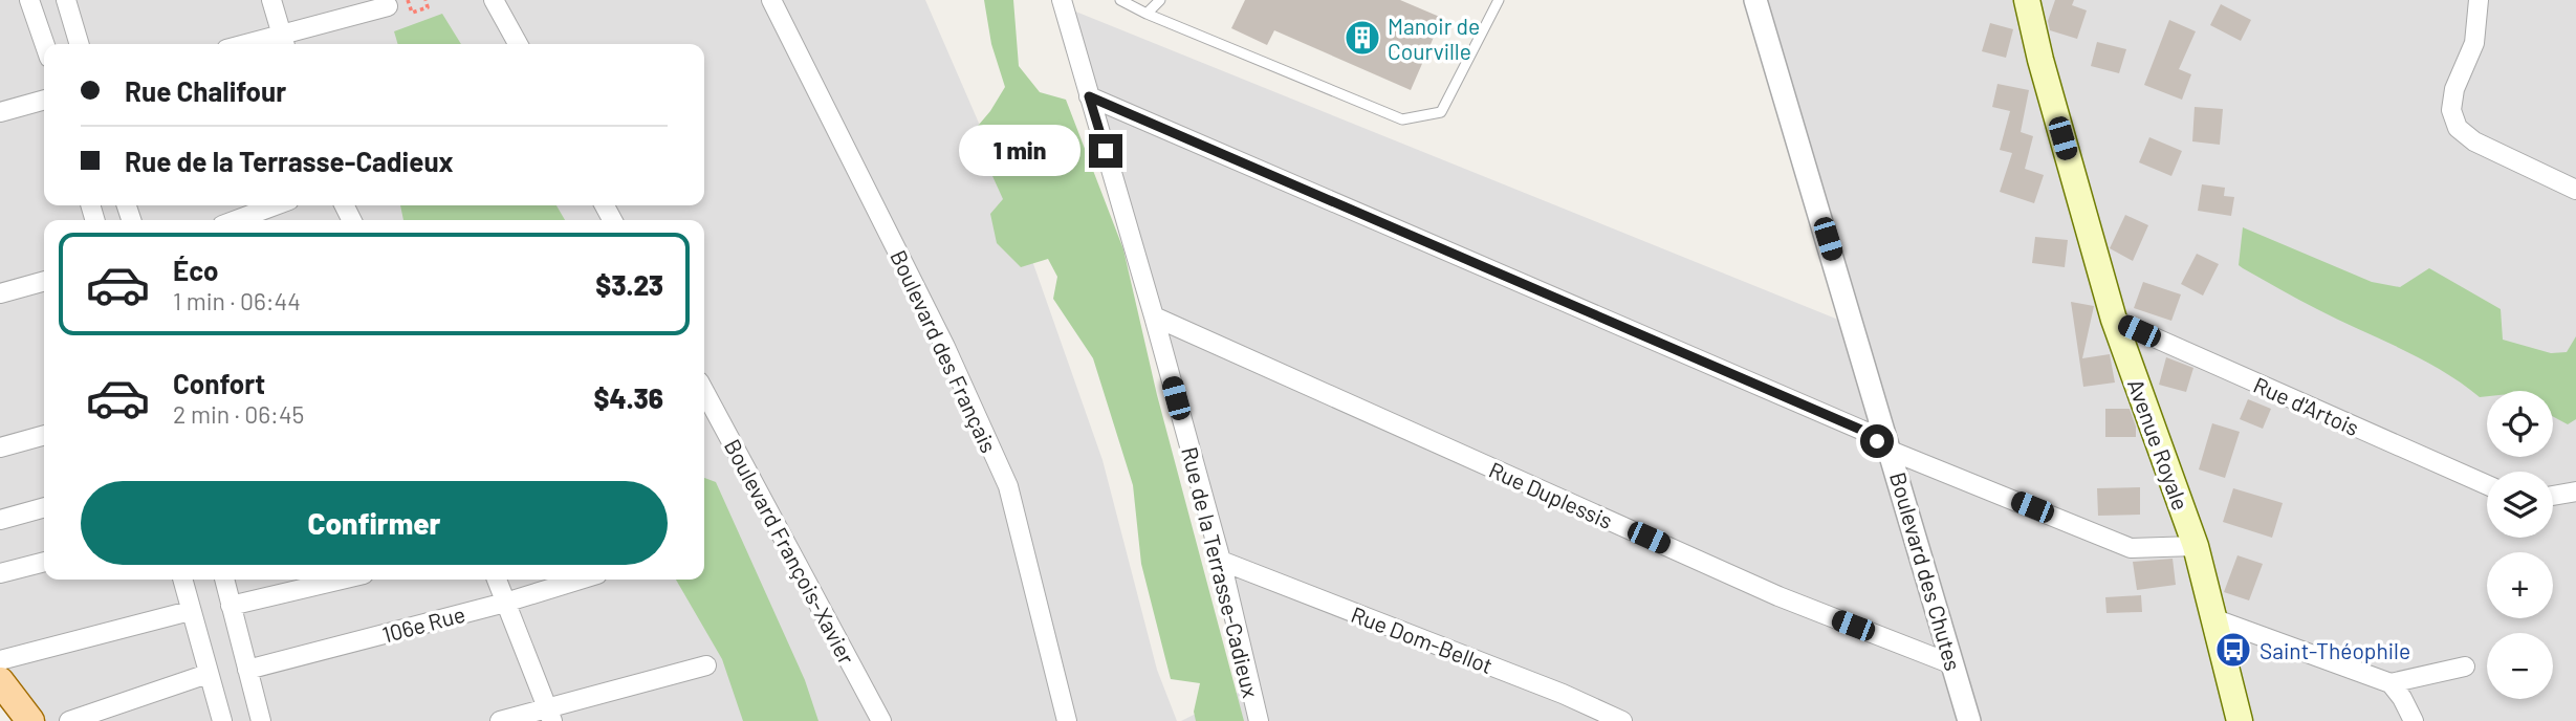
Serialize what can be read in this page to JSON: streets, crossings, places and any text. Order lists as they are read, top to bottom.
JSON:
{
  "streets": {
    "main road": ["Avenue Royale"],
    "street": [
      "Boulevard des Français",
      "Rue d'Artois",
      "Rue Duplessis",
      "Boulevard François-Xavier",
      "Boulevard des Chutes",
      "Rue de la Terrasse-Cadieux",
      "106e Rue",
      "Rue Dom-Bellot"
    ]
  },
  "crossings": [
    ["Rue d'Artois", "Avenue Royale"],
    ["Rue Duplessis", "Boulevard des Chutes"],
    ["Rue Duplessis", "Rue de la Terrasse-Cadieux"],
    ["Rue de la Terrasse-Cadieux", "Rue Dom-Bellot"]
  ],
  "places": {
    "building": ["Manoir de Courville"],
    "bus stop": ["Saint-Théophile"]
  },
  "page": {
    "banner": ["Rue Chalifour", "Rue de la Terrasse-Cadieux"],
    "bubble": "1 min",
    "list": [
      {
        "name": "Éco",
        "note": "1 min · 06:44",
        "value": "$3.23"
      },
      {
        "name": "Confort",
        "note": "2 min · 06:45",
        "value": "$4.36"
      }
    ],
    "map_buttons": ["+", "−"],
    "buttons": "Confirmer"
  }
}
